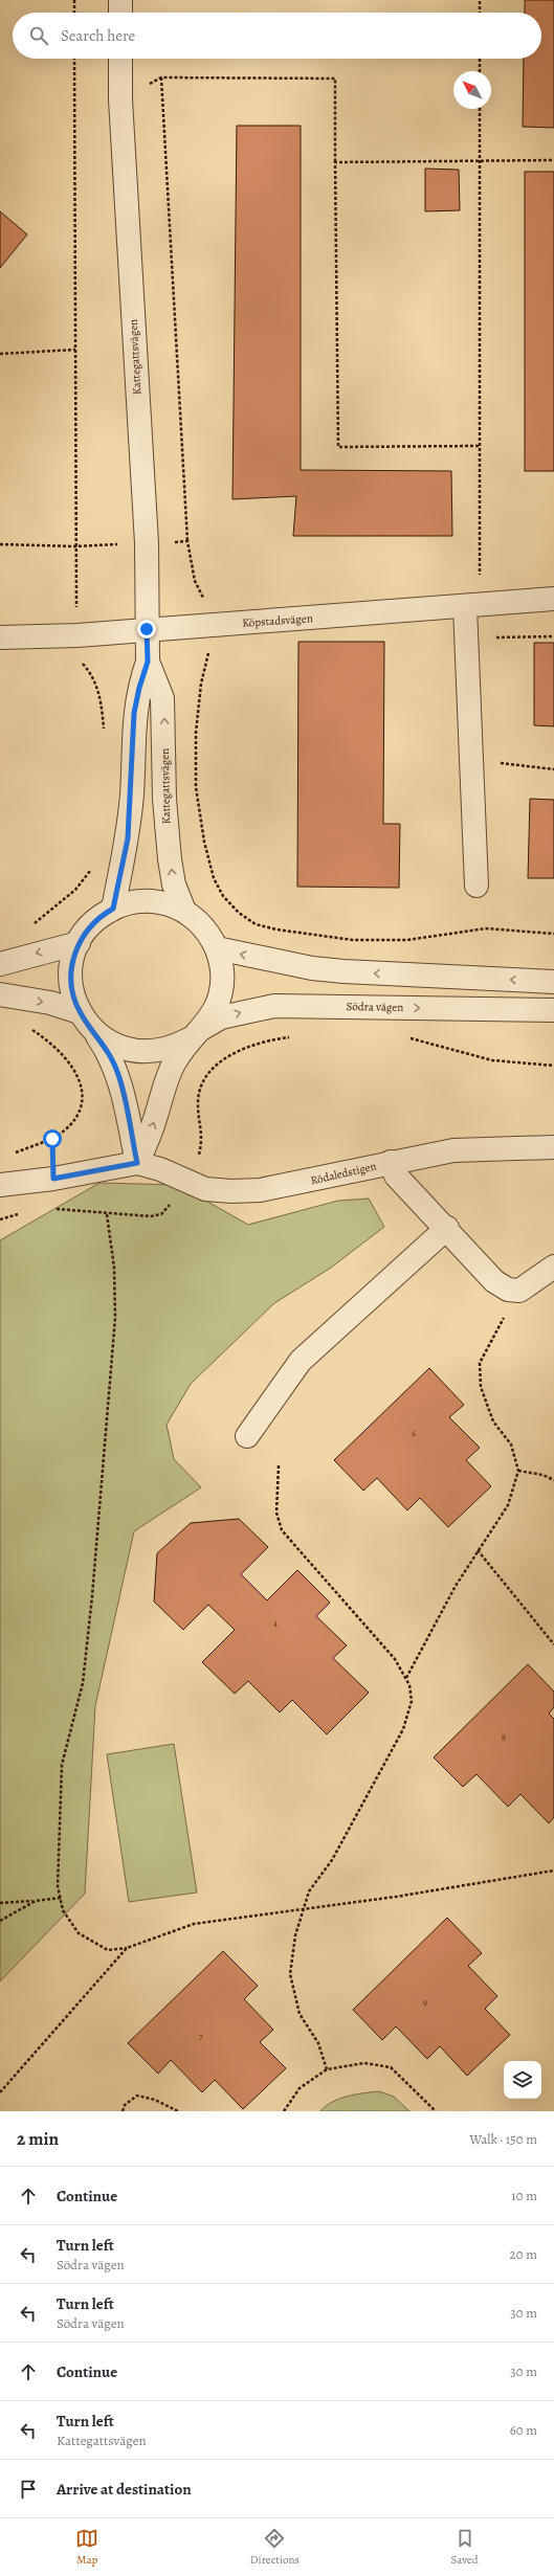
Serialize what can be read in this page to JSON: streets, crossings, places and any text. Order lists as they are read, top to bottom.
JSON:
{
  "streets": {
    "street": [
      "Kattegattsvägen",
      "Köpstadsvägen",
      "Södra vägen",
      "Rödaledstigen"
    ]
  },
  "crossings": [
    ["Kattegattsvägen", "Köpstadsvägen"]
  ],
  "house_numbers": [
    "6",
    "4",
    "8",
    "9",
    "7"
  ],
  "north": "top left",
  "page": {
    "search": "Search here",
    "heading": ["2 min", "Walk · 150 m"],
    "list": [
      ["Continue", "10 m"],
      ["Turn left", "Södra vägen", "20 m"],
      ["Turn left", "Södra vägen", "30 m"],
      ["Continue", "30 m"],
      ["Turn left", "Kattegattsvägen", "60 m"],
      "Arrive at destination"
    ],
    "nav": ["Map", "Directions", "Saved"]
  }
}
